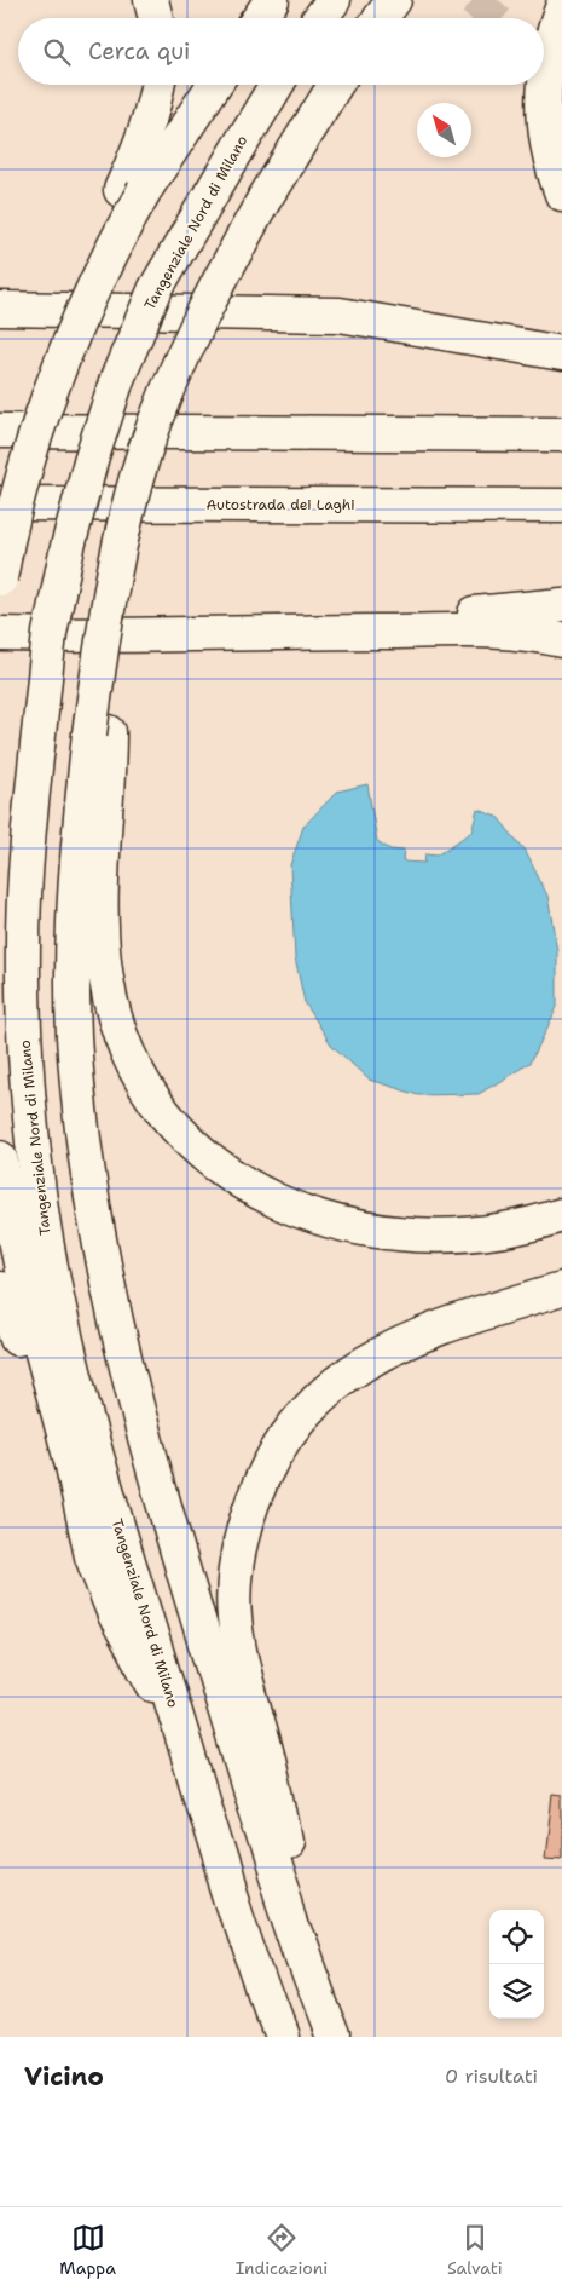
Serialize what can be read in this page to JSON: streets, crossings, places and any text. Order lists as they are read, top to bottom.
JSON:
{
  "streets": {
    "highway": ["Tangenziale Nord di Milano", "Autostrada dei Laghi"]
  },
  "north": "top left",
  "page": {
    "search": "Cerca qui",
    "heading": ["Vicino", "0 risultati"],
    "nav": ["Mappa", "Indicazioni", "Salvati"]
  }
}
